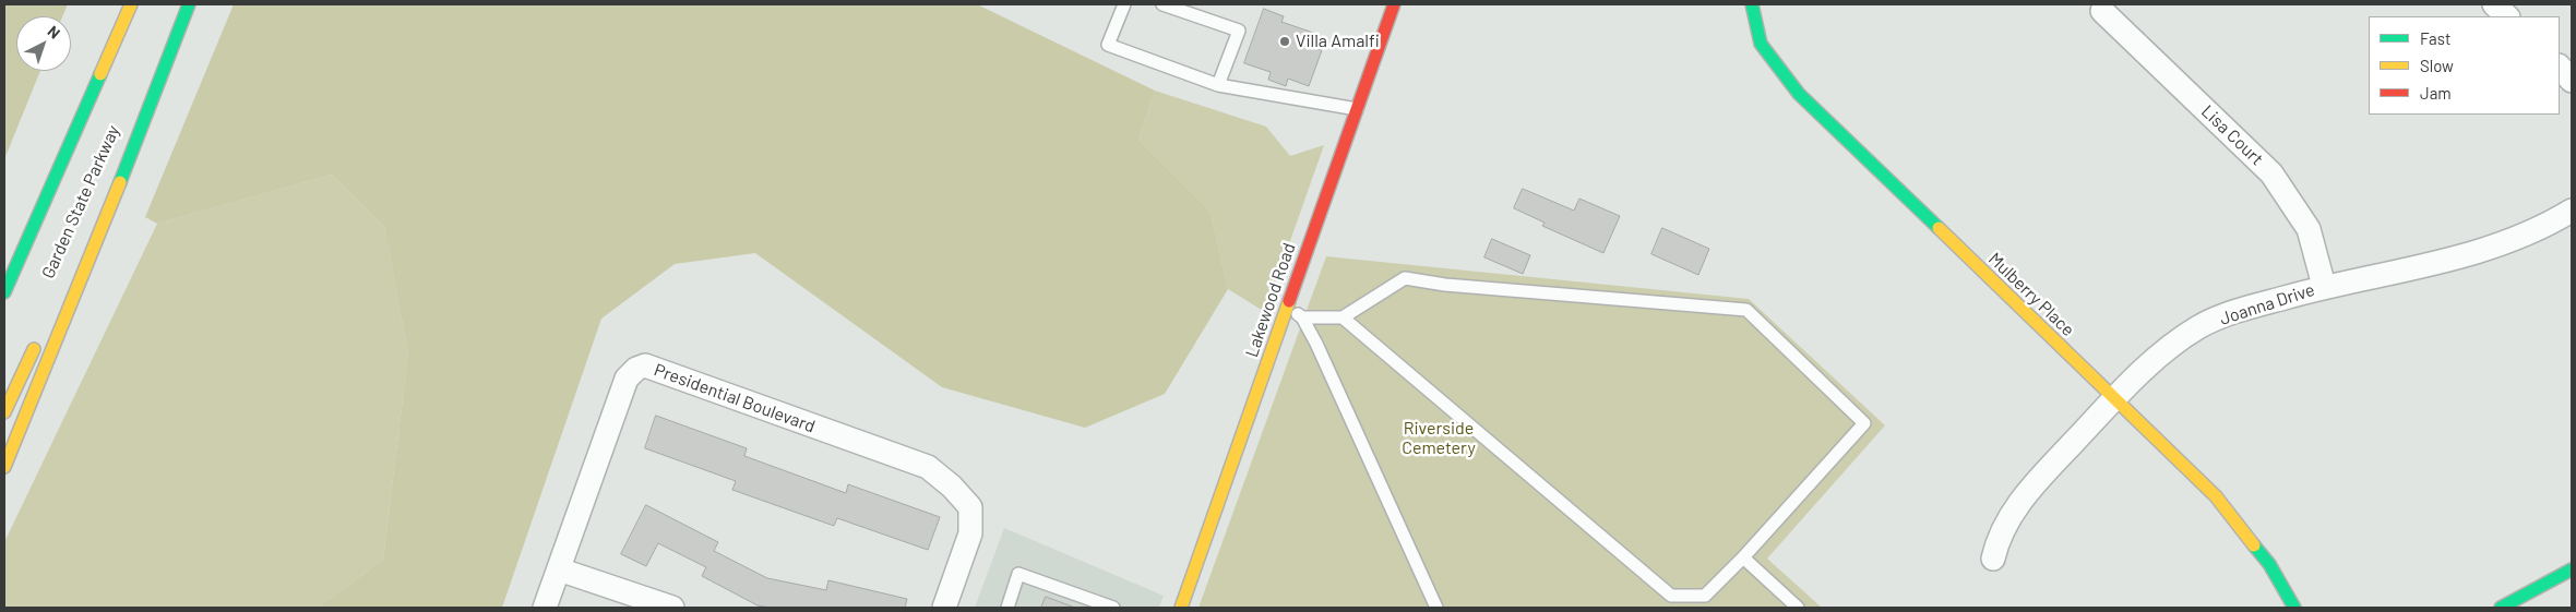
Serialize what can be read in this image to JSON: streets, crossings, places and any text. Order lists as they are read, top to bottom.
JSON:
{
  "streets": {
    "main road": ["Garden State Parkway", "Mulberry Place", "Lakewood Road"],
    "street": ["Lisa Court", "Joanna Drive", "Presidential Boulevard"]
  },
  "crossings": [
    ["Lisa Court", "Joanna Drive"],
    ["Mulberry Place", "Joanna Drive"]
  ],
  "parks": ["Riverside Cemetery"],
  "places": ["Villa Amalfi"],
  "legend": ["Fast", "Slow", "Jam"],
  "north": "top right"
}
